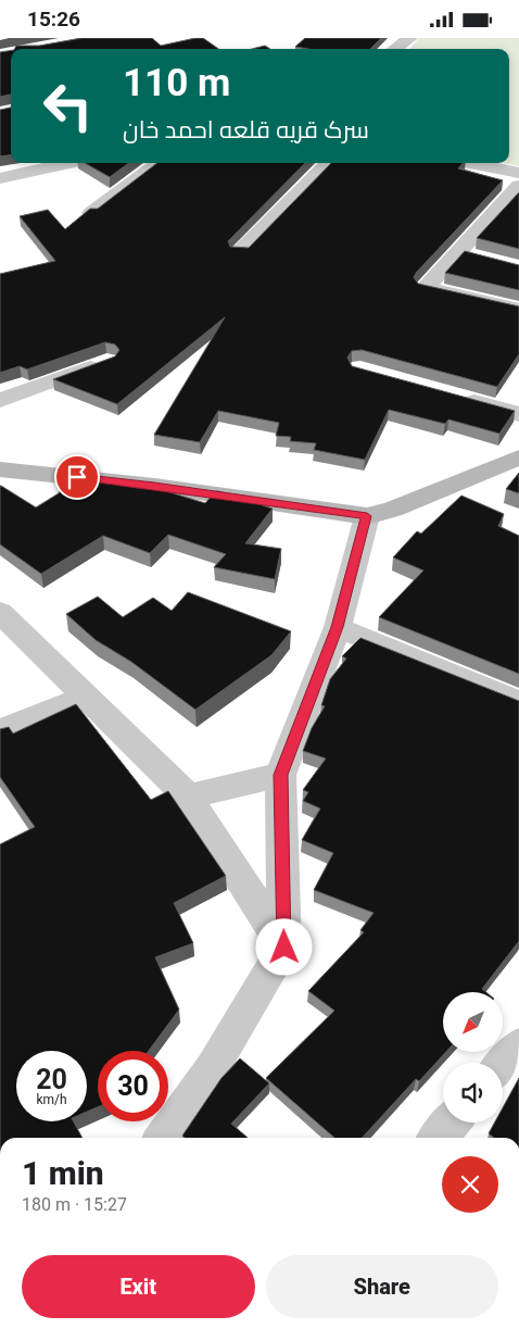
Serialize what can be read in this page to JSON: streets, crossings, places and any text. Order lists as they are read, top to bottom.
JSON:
{
  "north": "bottom left",
  "page": {
    "status": "15:26",
    "turn": ["110 m", "سرک قریه قلعه احمد خان"],
    "speed": "20 km/h",
    "limit": "30",
    "heading": ["1 min", "180 m · 15:27"],
    "buttons": ["Exit", "Share"]
  }
}
